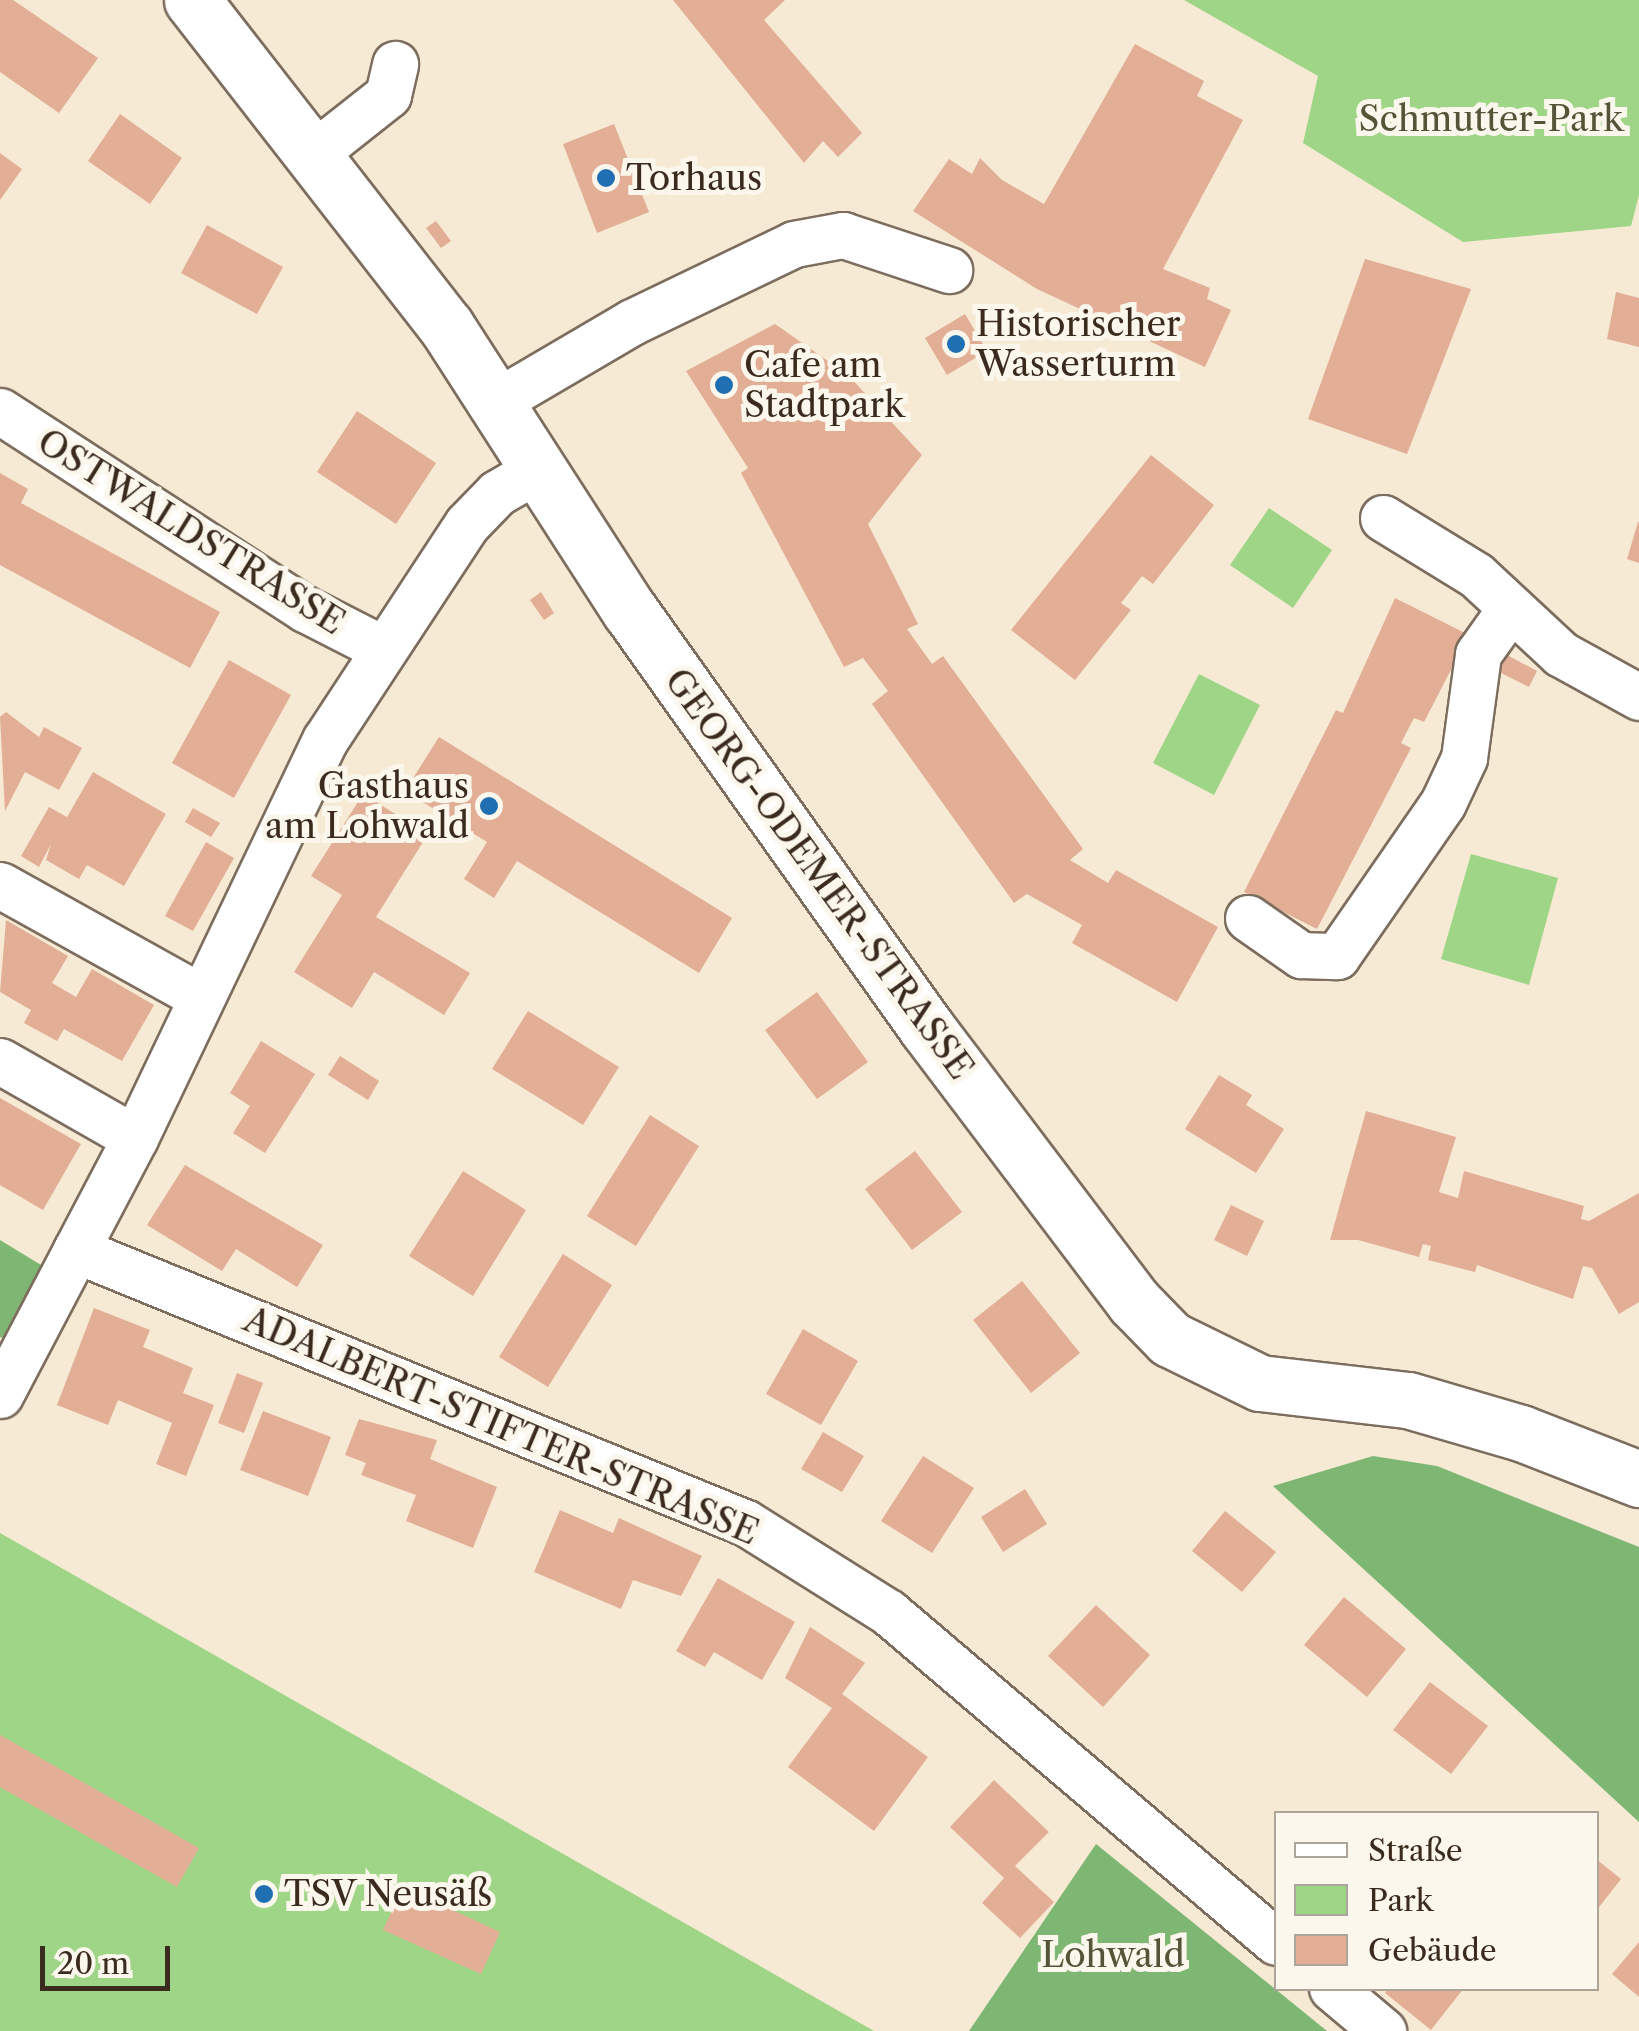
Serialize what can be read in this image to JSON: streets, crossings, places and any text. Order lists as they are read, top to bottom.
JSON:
{
  "streets": {
    "street": ["OSTWALDSTRASSE", "GEORG-ODEMER-STRASSE", "ADALBERT-STIFTER-STRASSE"]
  },
  "parks": ["Schmutter-Park", "Lohwald"],
  "places": [
    "Torhaus",
    "Historischer Wasserturm",
    "Cafe am Stadtpark",
    "Gasthaus am Lohwald",
    "TSV Neusäß"
  ],
  "legend": ["Straße", "Park", "Gebäude"],
  "scale_bar": "20 m"
}
